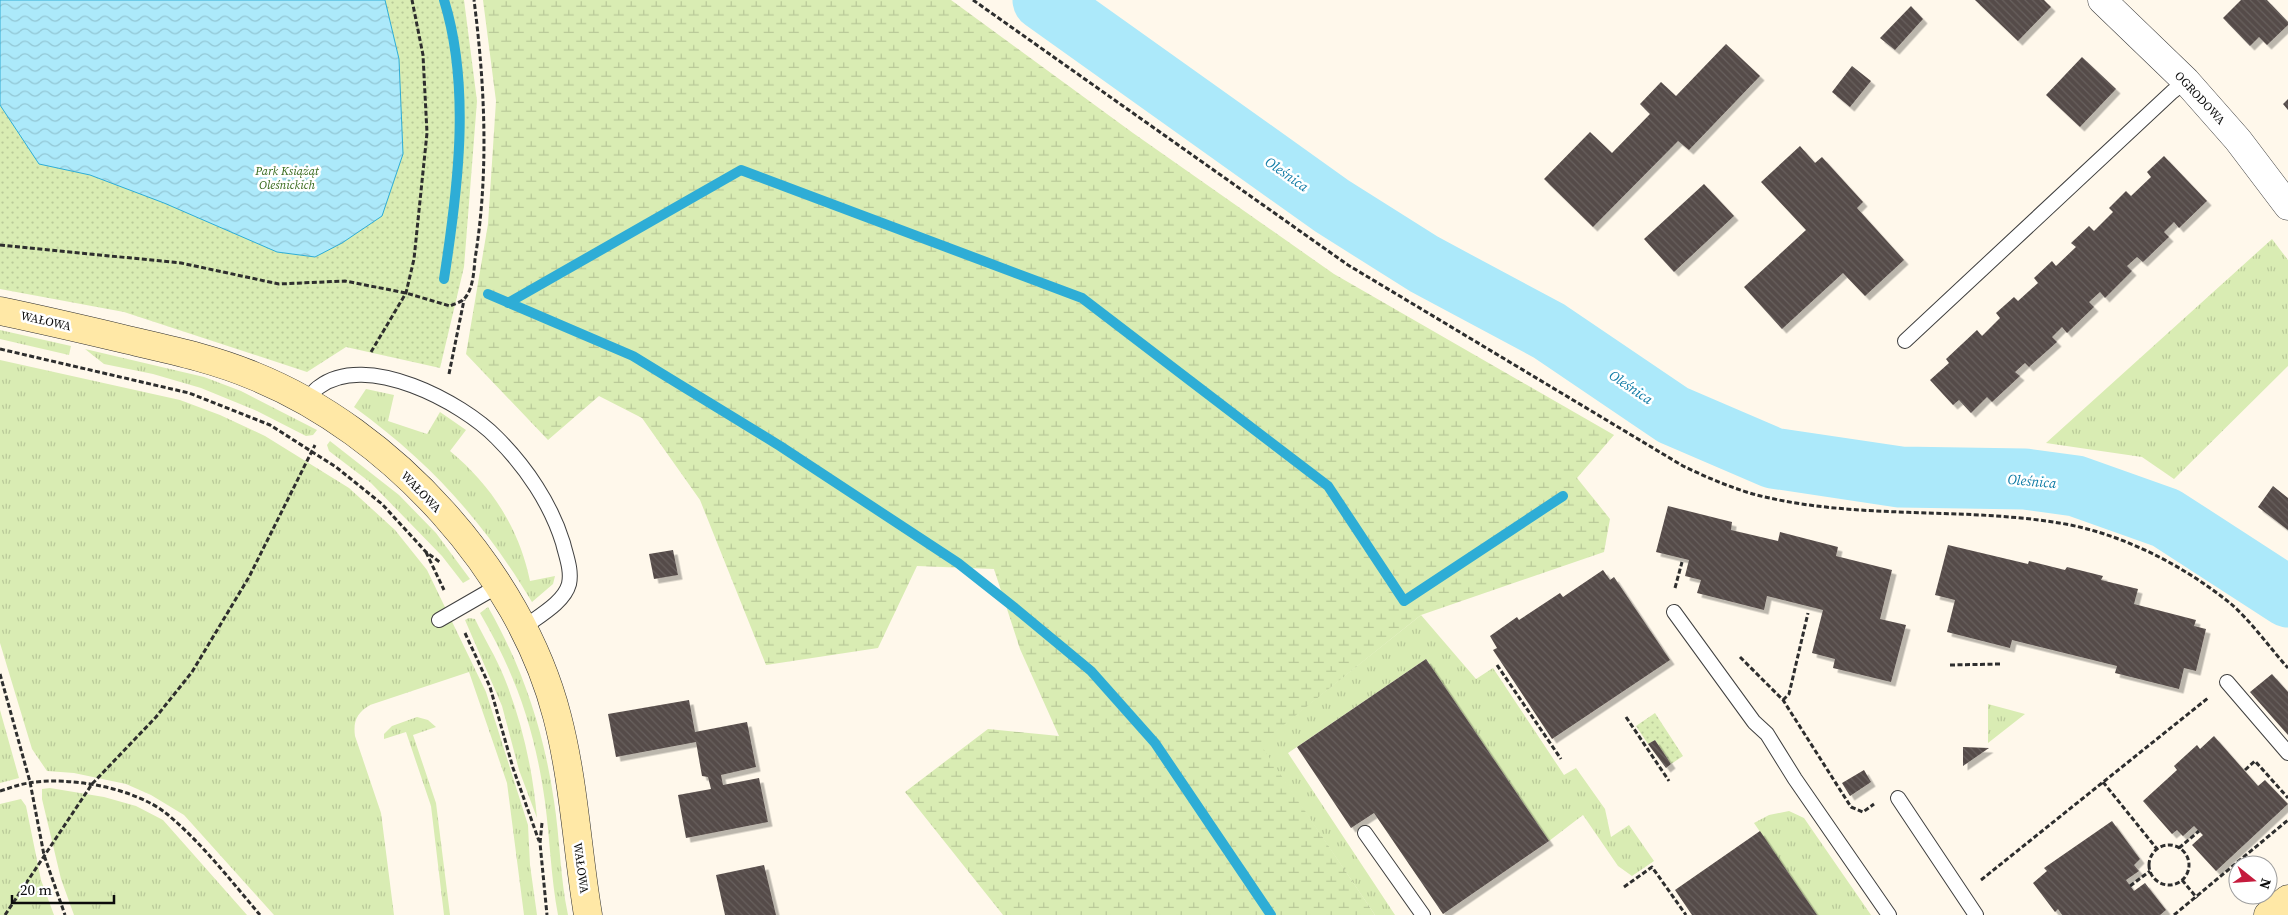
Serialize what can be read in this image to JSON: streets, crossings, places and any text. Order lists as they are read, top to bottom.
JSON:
{
  "streets": {
    "street": ["OGRODOWA", "WAŁOWA"]
  },
  "water": ["Oleśnica"],
  "parks": ["Park Książąt Oleśnickich"],
  "scale_bar": "20 m",
  "north": "right"
}
